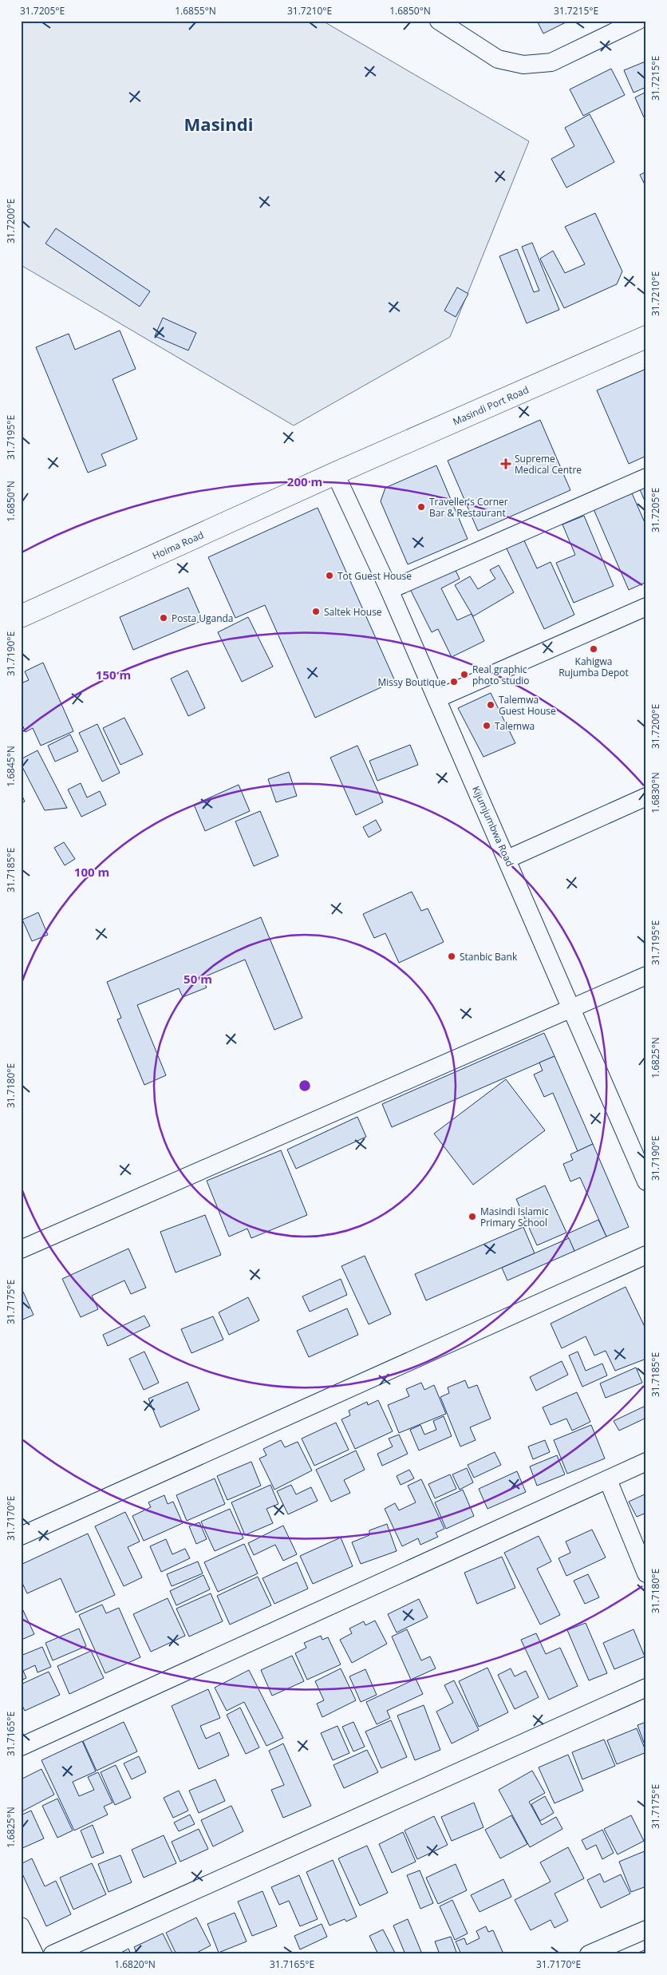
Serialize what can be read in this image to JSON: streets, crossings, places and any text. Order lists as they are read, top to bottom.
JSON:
{
  "streets": {
    "main road": ["Masindi Port Road", "Hoima Road"],
    "street": ["Kijumjumbwa Road"]
  },
  "crossings": [
    ["Masindi Port Road", "Hoima Road"],
    ["Masindi Port Road", "Kijumjumbwa Road"],
    ["Hoima Road", "Kijumjumbwa Road"]
  ],
  "districts": ["Masindi"],
  "places": {
    "health": ["Supreme Medical Centre"],
    "other": [
      "Traveller's Corner Bar & Restaurant",
      "Tot Guest House",
      "Saltek House",
      "Posta Uganda",
      "Kahigwa Rujumba Depot",
      "Real graphic photo studio",
      "Missy Boutique",
      "Talemwa Guest House",
      "Talemwa",
      "Stanbic Bank",
      "Masindi Islamic Primary School"
    ]
  },
  "coordinates": [
    "31.7205°E",
    "1.6855°N",
    "31.7210°E",
    "1.6850°N",
    "31.7215°E",
    "31.7200°E",
    "31.7195°E",
    "31.7190°E",
    "1.6845°N",
    "1.6830°N",
    "31.7185°E",
    "1.6825°N",
    "31.7180°E",
    "31.7175°E",
    "31.7170°E",
    "31.7165°E",
    "1.6820°N"
  ],
  "rings": [
    "200 m",
    "150 m",
    "100 m",
    "50 m"
  ]
}
